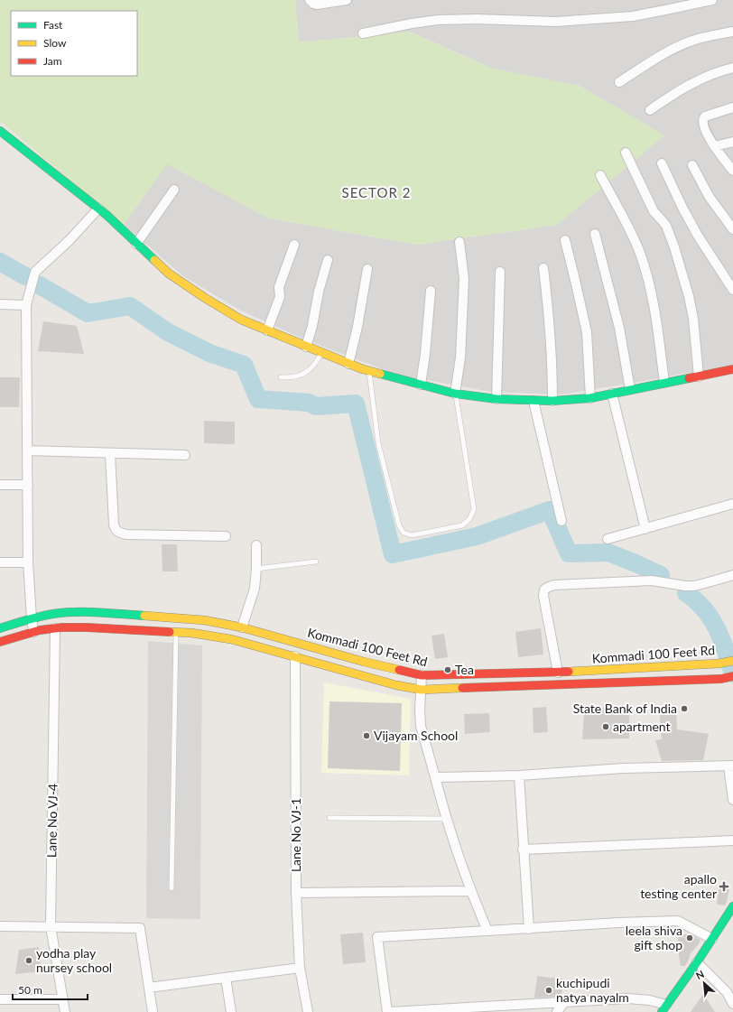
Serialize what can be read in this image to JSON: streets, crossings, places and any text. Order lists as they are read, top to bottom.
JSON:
{
  "streets": {
    "main road": ["Kommadi 100 Feet Rd"],
    "street": ["Lane No VJ-4", "Lane No VJ-1"]
  },
  "districts": ["SECTOR 2"],
  "places": {
    "other": [
      "Tea",
      "State Bank of India",
      "apartment",
      "Vijayam School",
      "leela shiva gift shop",
      "yodha play nursey school",
      "kuchipudi natya nayalm"
    ],
    "health": ["apallo testing center"]
  },
  "legend": ["Fast", "Slow", "Jam"],
  "scale_bar": "50 m",
  "north": "top left"
}
